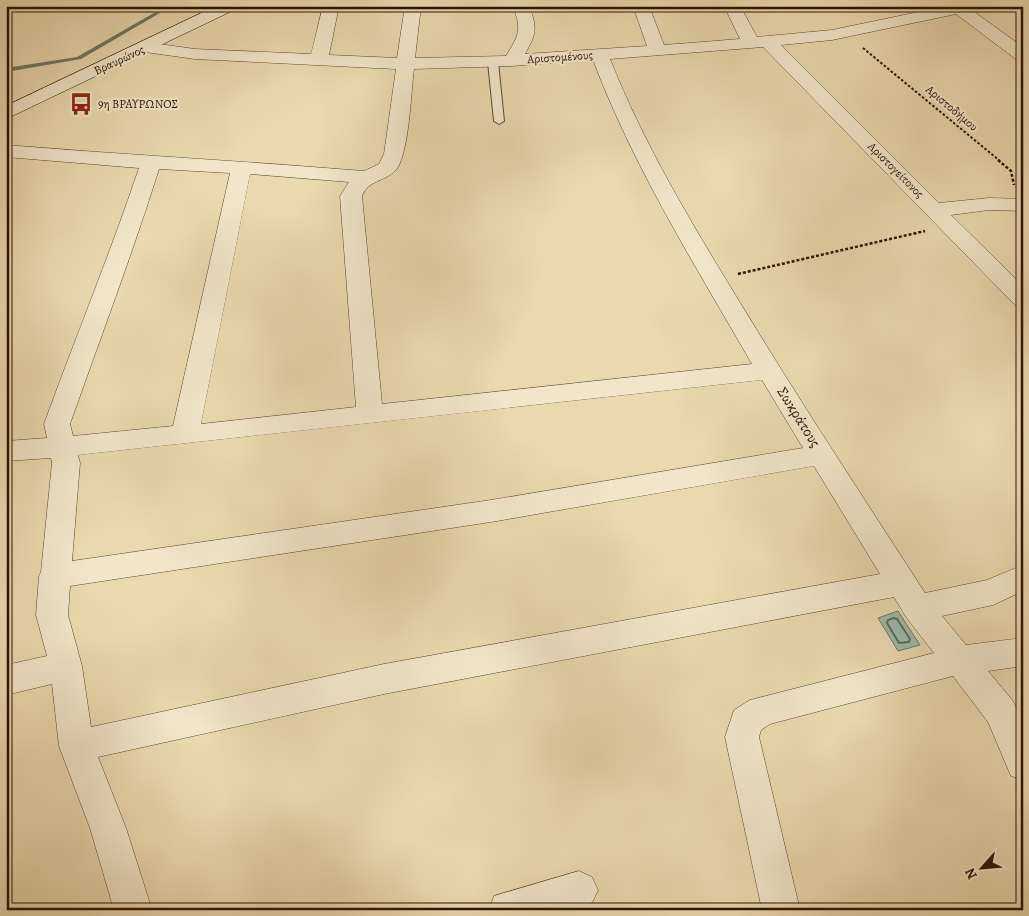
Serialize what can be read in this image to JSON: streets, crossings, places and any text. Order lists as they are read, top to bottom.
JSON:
{
  "streets": {
    "street": [
      "Αριστομένους",
      "Βραυρώνος",
      "Αριστογείτονος",
      "Σωκράτους"
    ],
    "path": ["Αριστοδήμου"]
  },
  "crossings": [
    ["Αριστομένους", "Βραυρώνος"],
    ["Αριστομένους", "Αριστοδήμου"],
    ["Αριστομένους", "Αριστογείτονος"],
    ["Αριστομένους", "Σωκράτους"]
  ],
  "places": {
    "bus stop": ["9η ΒΡΑΥΡΩΝΟΣ"]
  },
  "north": "bottom left"
}
